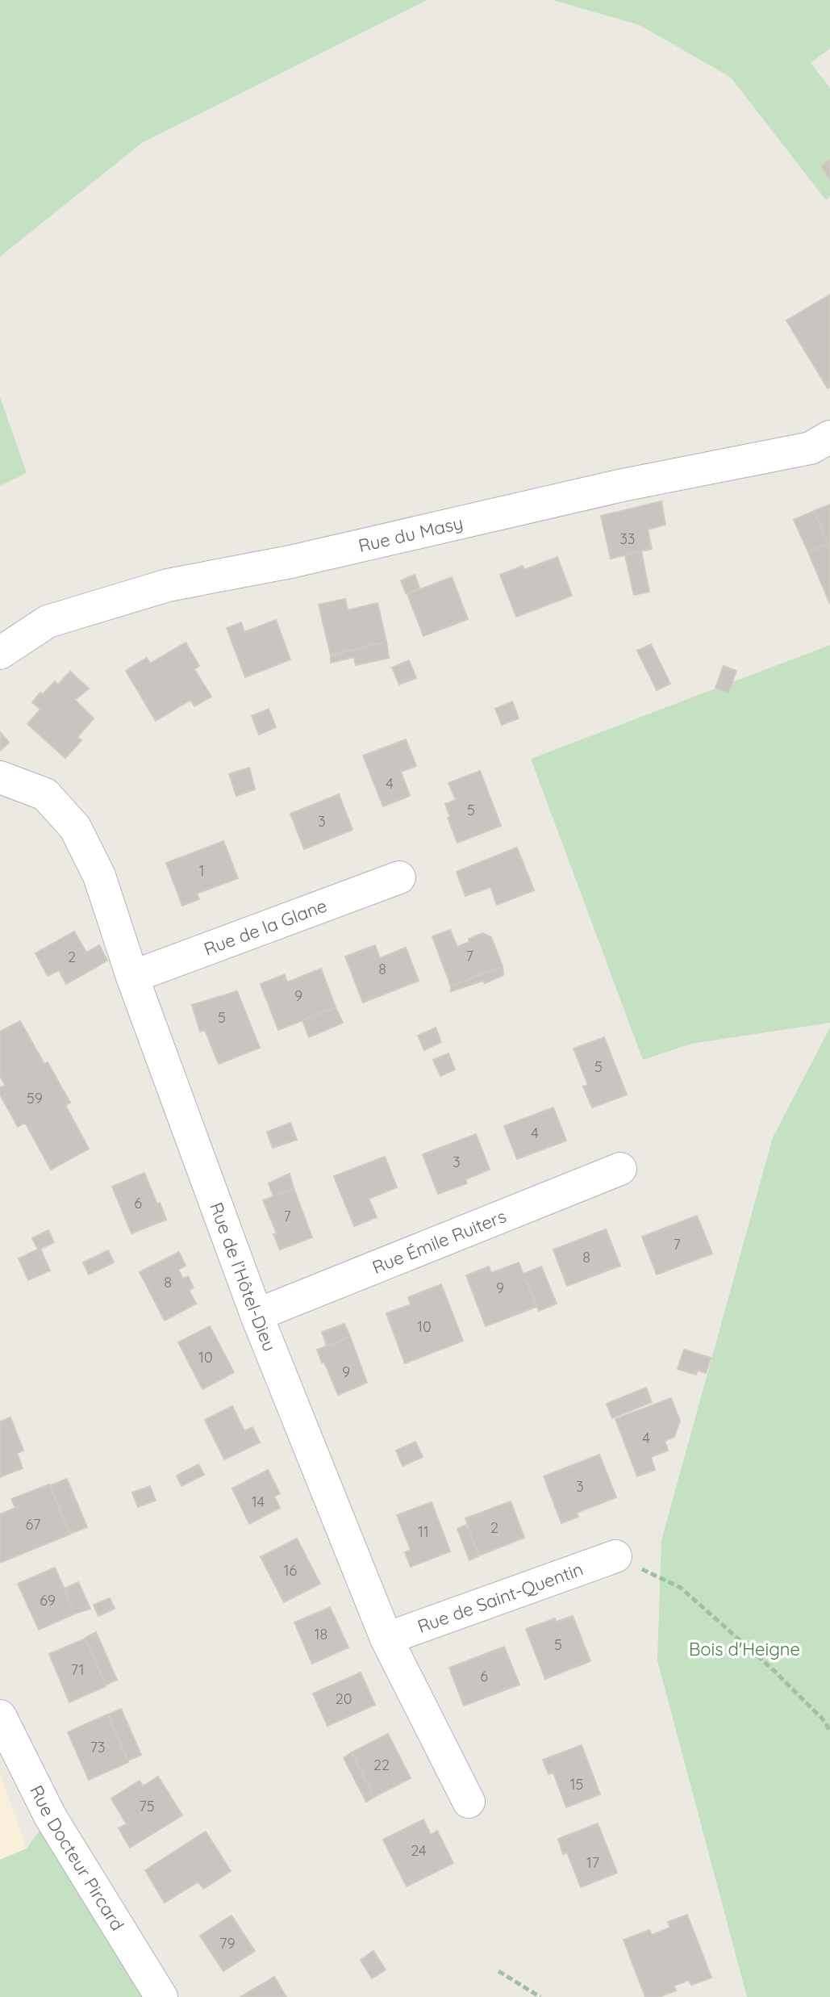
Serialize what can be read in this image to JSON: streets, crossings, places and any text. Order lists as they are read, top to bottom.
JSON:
{
  "streets": {
    "street": [
      "Rue du Masy",
      "Rue de la Glane",
      "Rue Émile Ruiters",
      "Rue de l’Hôtel-Dieu",
      "Rue de Saint-Quentin",
      "Rue Docteur Pircard"
    ]
  },
  "crossings": [
    ["Rue de la Glane", "Rue de l’Hôtel-Dieu"],
    ["Rue Émile Ruiters", "Rue de l’Hôtel-Dieu"],
    ["Rue de l’Hôtel-Dieu", "Rue de Saint-Quentin"]
  ],
  "parks": ["Bois d'Heigne"],
  "house_numbers": [
    "33",
    "4",
    "5",
    "3",
    "1",
    "7",
    "2",
    "8",
    "9",
    "5",
    "5",
    "59",
    "4",
    "3",
    "6",
    "7",
    "7",
    "8",
    "8",
    "9",
    "10",
    "10",
    "9",
    "4",
    "3",
    "14",
    "67",
    "2",
    "11",
    "16",
    "69",
    "18",
    "5",
    "71",
    "6",
    "20",
    "73",
    "22",
    "15",
    "75",
    "24",
    "17",
    "79"
  ]
}
